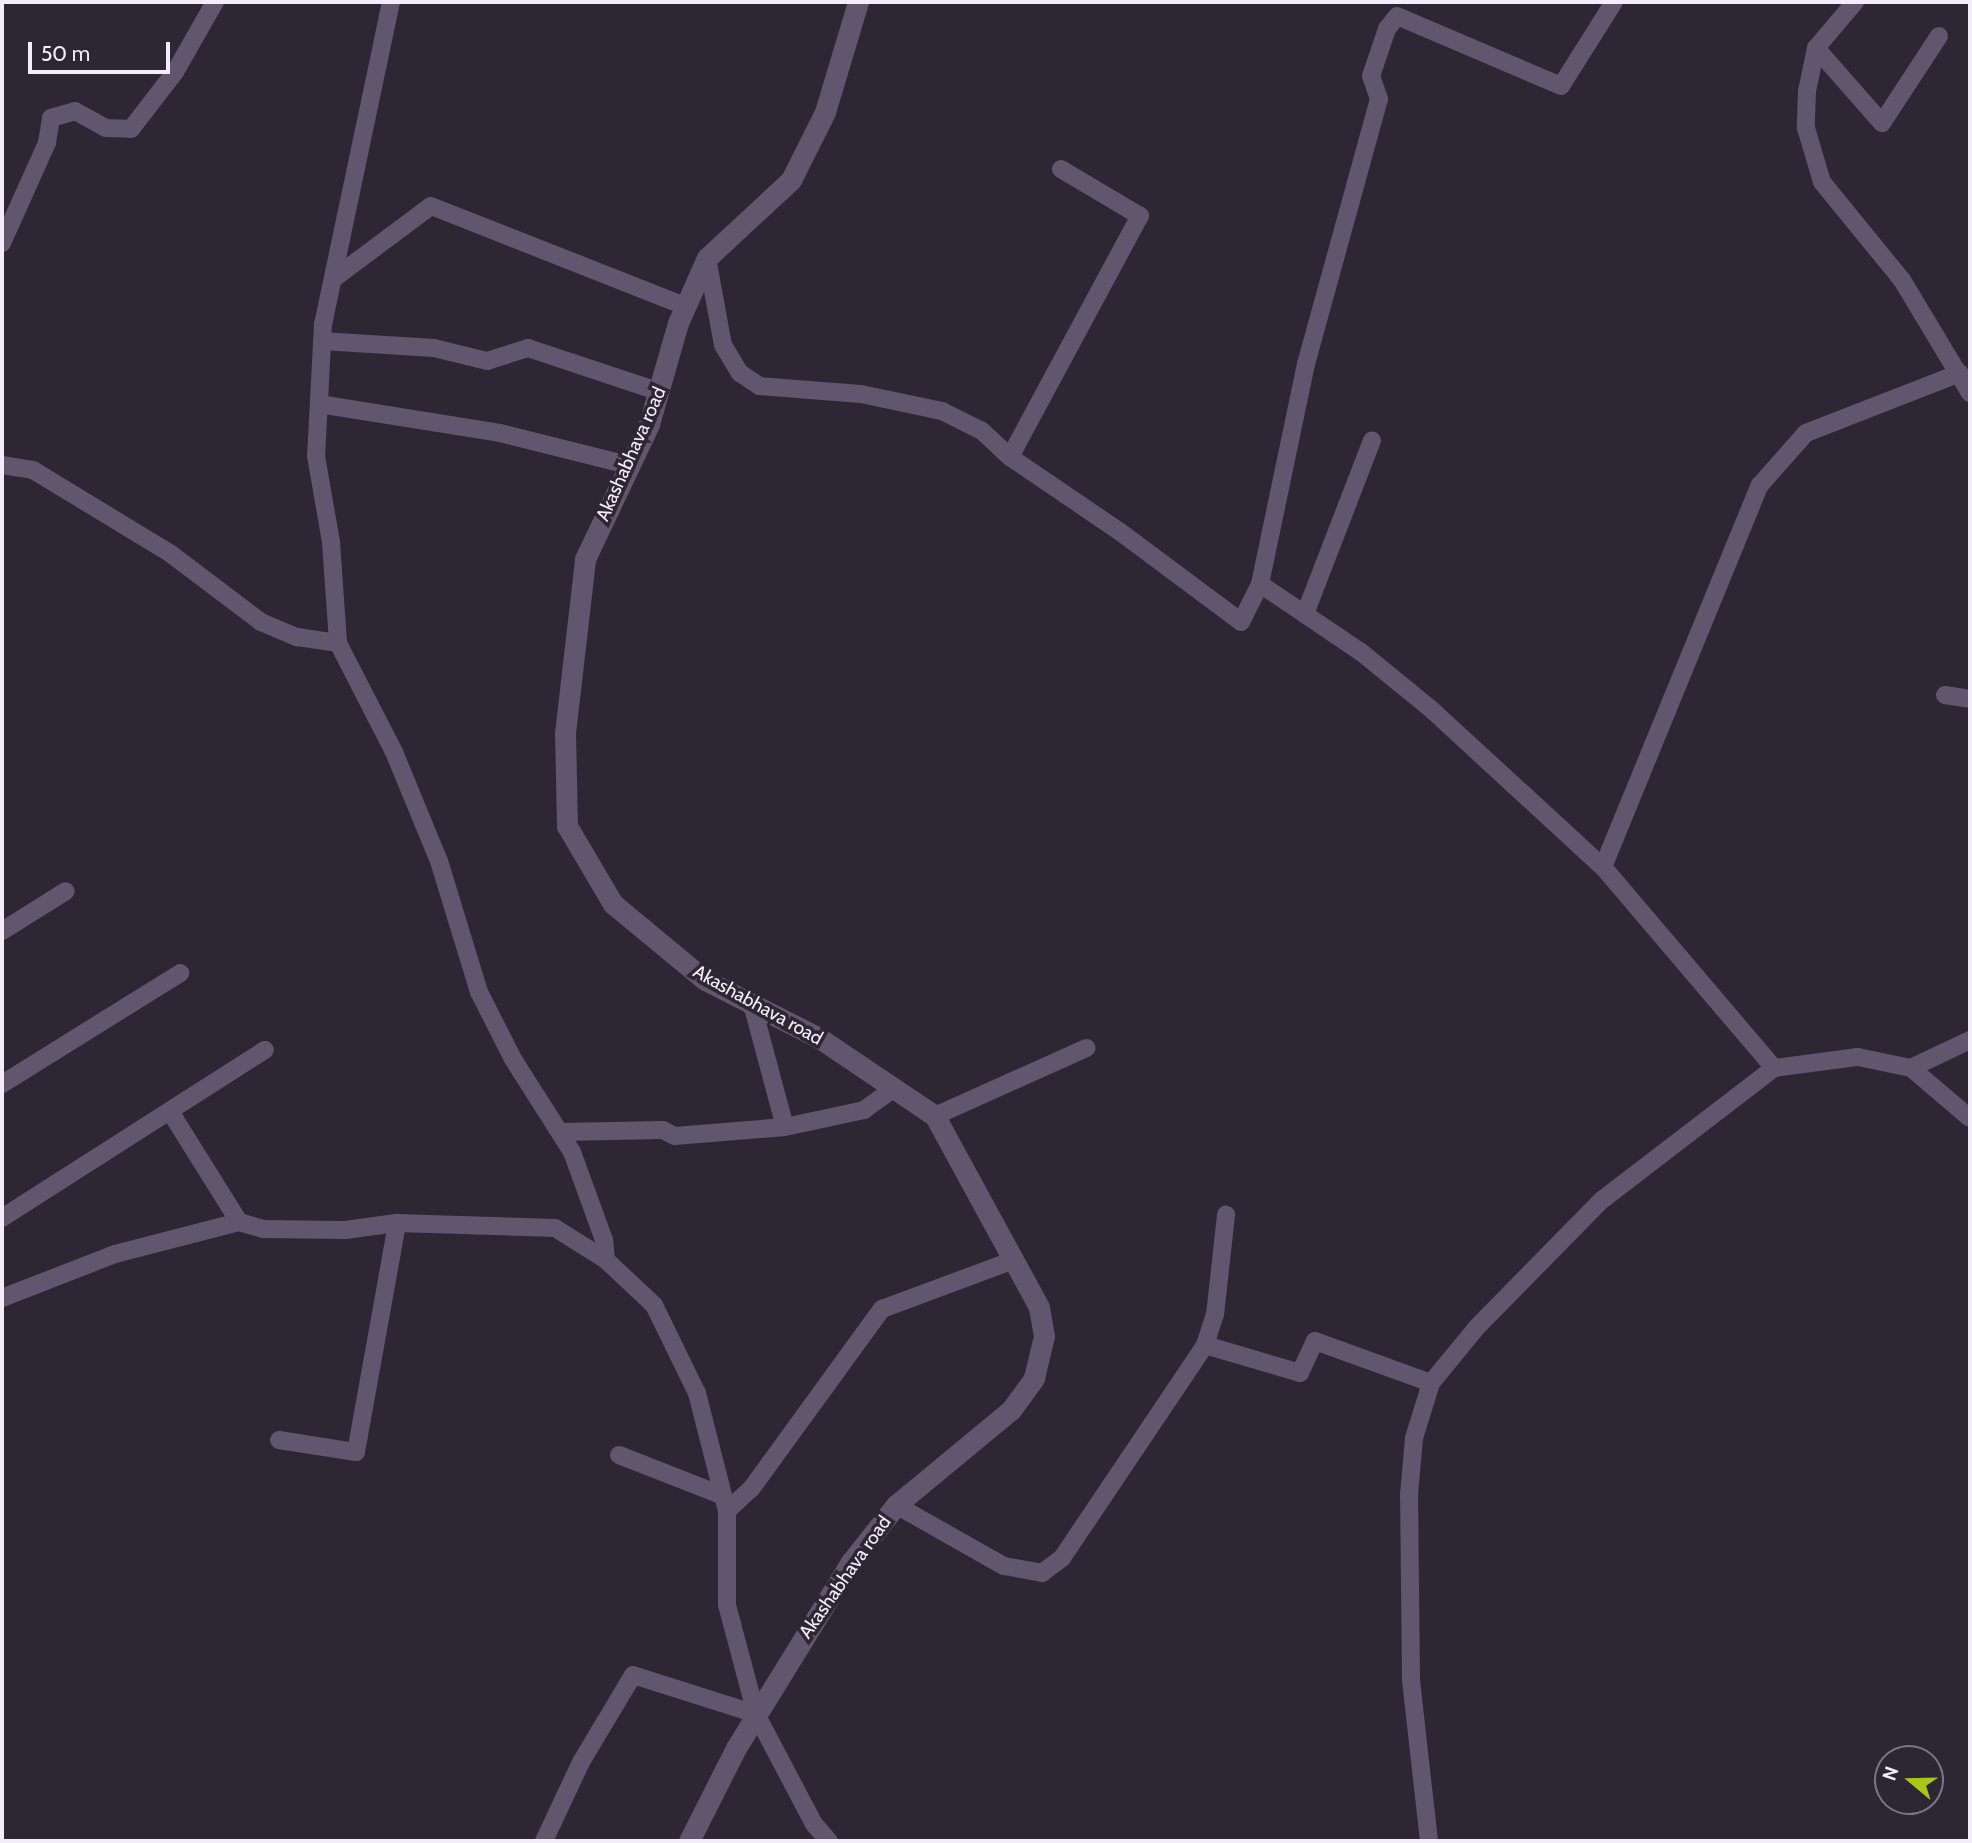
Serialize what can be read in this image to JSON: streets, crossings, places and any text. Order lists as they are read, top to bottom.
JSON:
{
  "streets": {
    "street": ["Akashabhava road"]
  },
  "scale_bar": "50 m",
  "north": "left"
}
